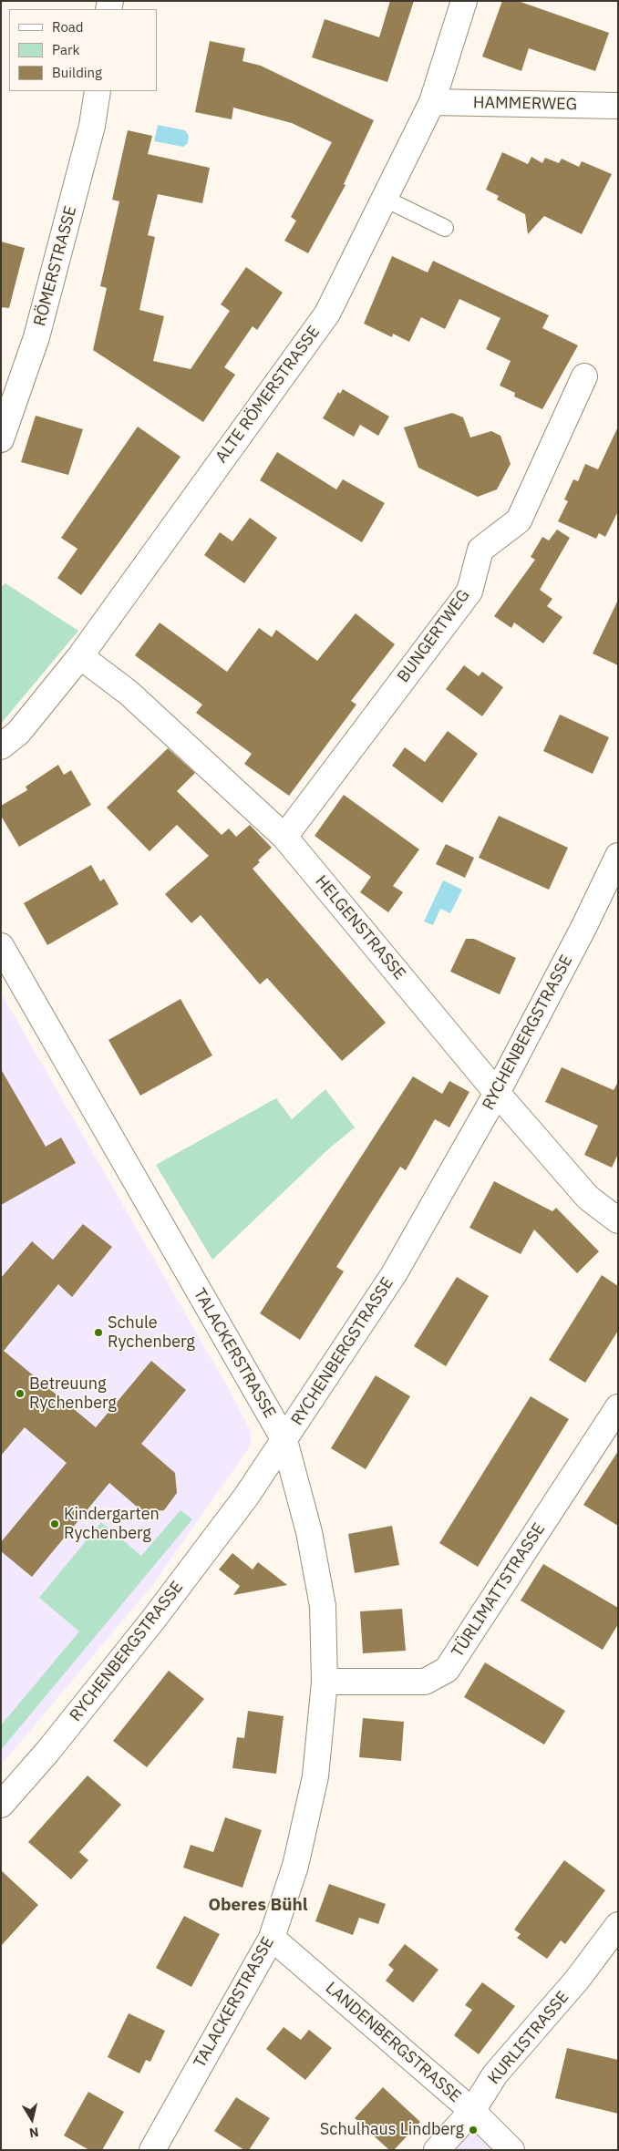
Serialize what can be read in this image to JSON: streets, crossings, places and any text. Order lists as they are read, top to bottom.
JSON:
{
  "streets": {
    "street": [
      "HAMMERWEG",
      "RÖMERSTRASSE",
      "ALTE RÖMERSTRASSE",
      "BUNGERTWEG",
      "HELGENSTRASSE",
      "RYCHENBERGSTRASSE",
      "TALACKERSTRASSE",
      "TÜRLIMATTSTRASSE",
      "KURLISTRASSE",
      "LANDENBERGSTRASSE"
    ]
  },
  "crossings": [
    ["HAMMERWEG", "ALTE RÖMERSTRASSE"],
    ["ALTE RÖMERSTRASSE", "HELGENSTRASSE"],
    ["BUNGERTWEG", "HELGENSTRASSE"],
    ["HELGENSTRASSE", "RYCHENBERGSTRASSE"],
    ["RYCHENBERGSTRASSE", "TALACKERSTRASSE"],
    ["TALACKERSTRASSE", "TÜRLIMATTSTRASSE"],
    ["TALACKERSTRASSE", "LANDENBERGSTRASSE"],
    ["KURLISTRASSE", "LANDENBERGSTRASSE"]
  ],
  "districts": ["Oberes Bühl"],
  "places": [
    "Schule Rychenberg",
    "Betreuung Rychenberg",
    "Kindergarten Rychenberg",
    "Schulhaus Lindberg"
  ],
  "legend": ["Road", "Park", "Building"],
  "north": "bottom"
}
